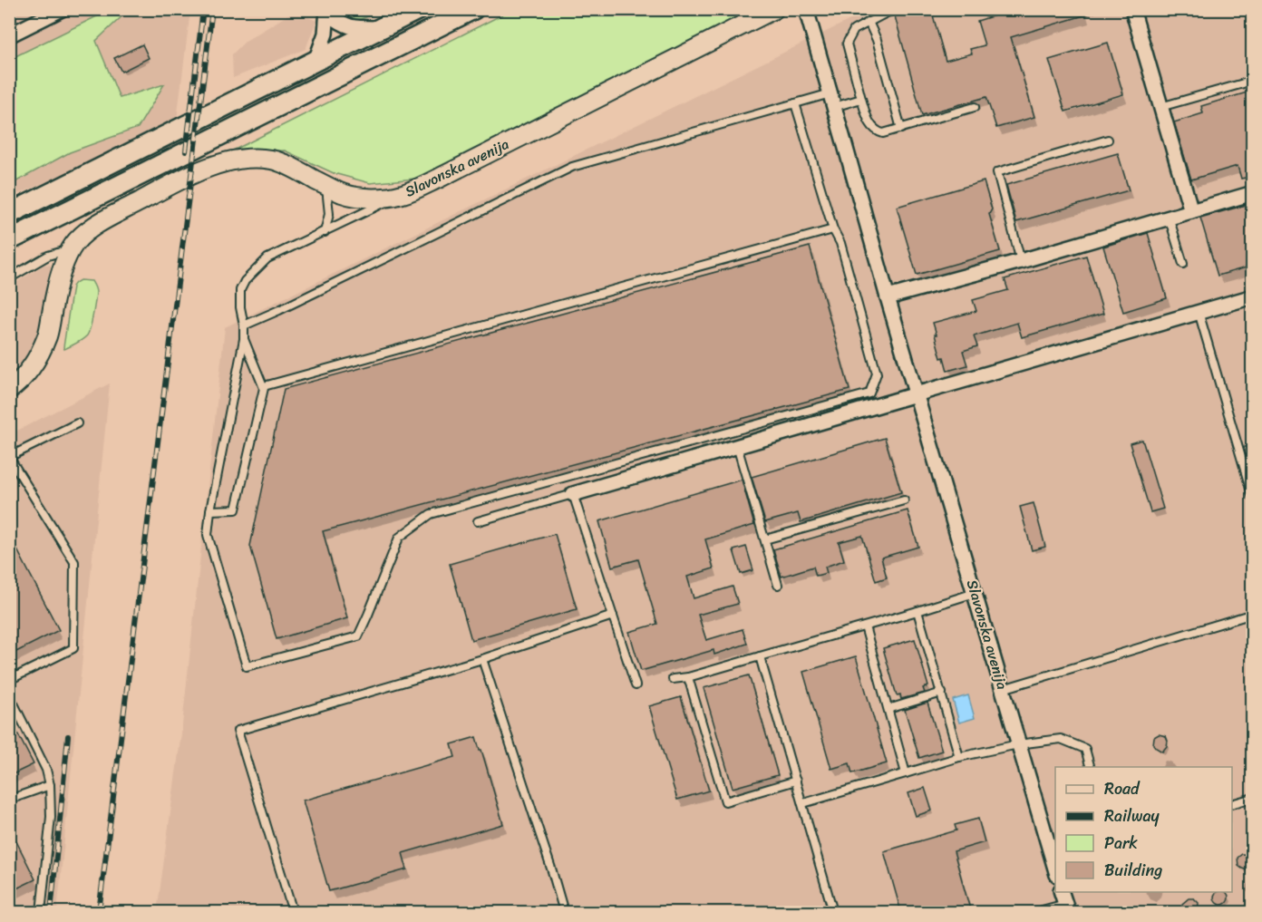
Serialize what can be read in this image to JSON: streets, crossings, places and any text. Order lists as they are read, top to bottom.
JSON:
{
  "streets": {
    "street": ["Slavonska avenija"]
  },
  "legend": [
    "Road",
    "Railway",
    "Park",
    "Building"
  ]
}
